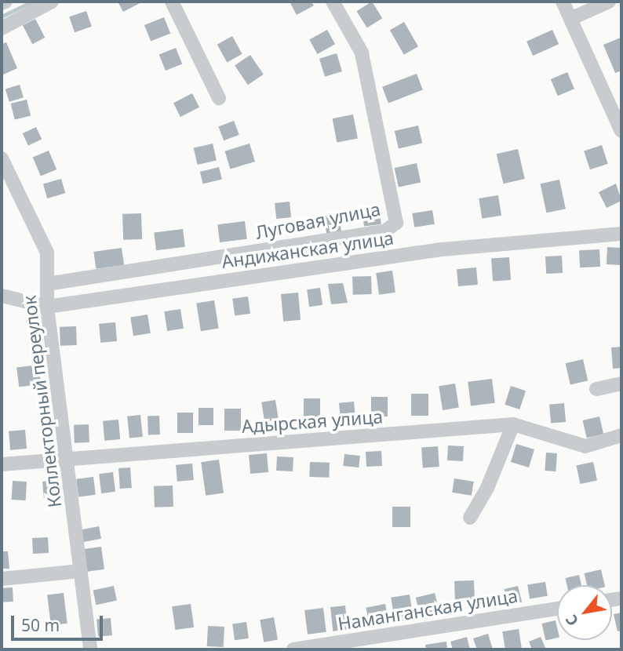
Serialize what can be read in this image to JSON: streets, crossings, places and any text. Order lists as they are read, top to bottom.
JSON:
{
  "streets": {
    "street": [
      "Луговая улица",
      "Андижанская улица",
      "Коллекторный переулок",
      "Адырская улица",
      "Наманганская улица"
    ]
  },
  "crossings": [
    ["Луговая улица", "Коллекторный переулок"],
    ["Андижанская улица", "Коллекторный переулок"],
    ["Коллекторный переулок", "Адырская улица"]
  ],
  "scale_bar": "50 m",
  "north": "bottom left"
}
